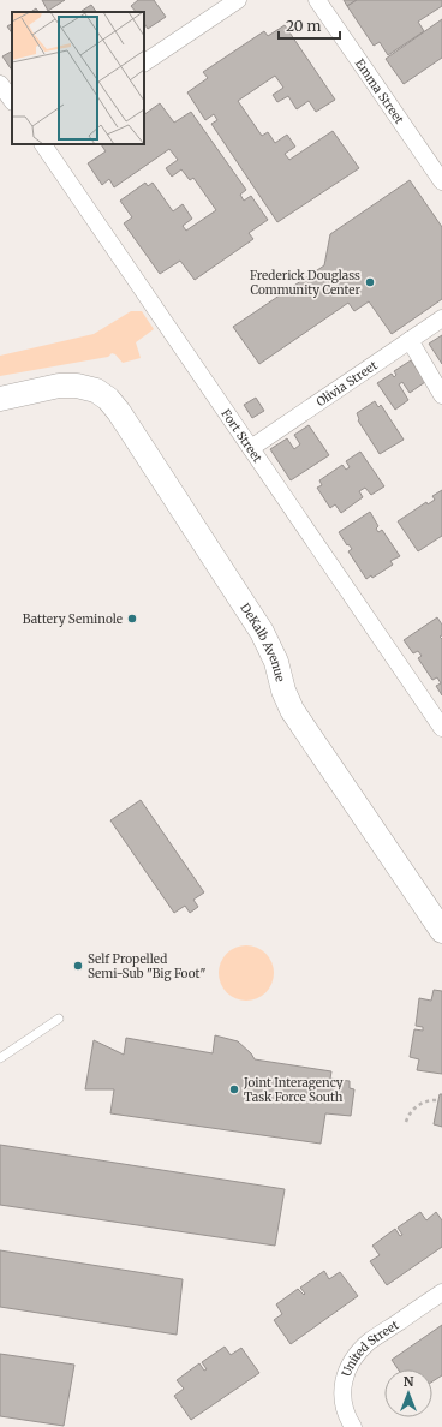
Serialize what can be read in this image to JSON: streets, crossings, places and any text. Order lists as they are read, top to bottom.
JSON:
{
  "streets": {
    "street": [
      "Emma Street",
      "Olivia Street",
      "Fort Street",
      "DeKalb Avenue",
      "United Street"
    ]
  },
  "crossings": [
    ["Olivia Street", "Fort Street"]
  ],
  "places": [
    "Frederick Douglass Community Center",
    "Battery Seminole",
    "Self Propelled Semi-Sub \"Big Foot\"",
    "Joint Interagency Task Force South"
  ],
  "scale_bar": "20 m",
  "north": "top"
}
